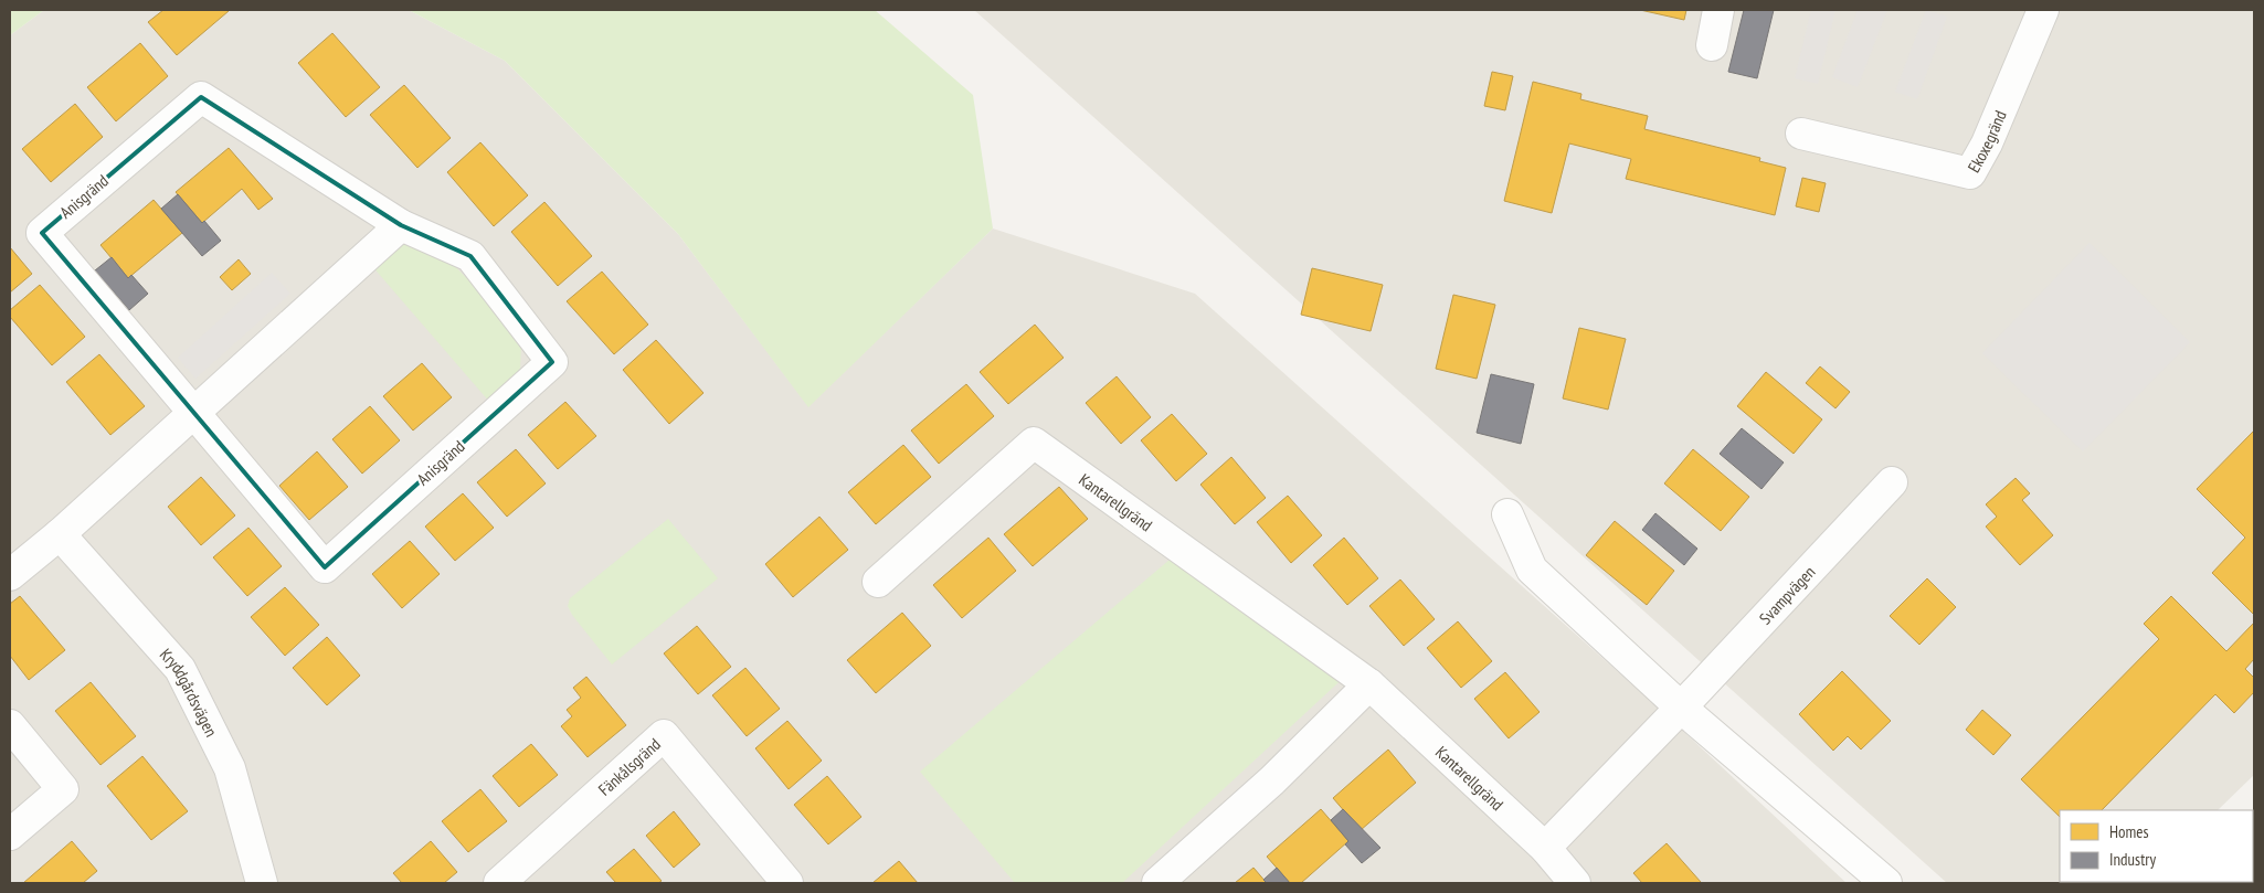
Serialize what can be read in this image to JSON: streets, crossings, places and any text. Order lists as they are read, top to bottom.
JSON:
{
  "streets": {
    "street": [
      "Ekoxegränd",
      "Anisgränd",
      "Kantarellgränd",
      "Svampvägen",
      "Kryddgårdsvägen",
      "Fänkålsgränd"
    ]
  },
  "legend": ["Homes", "Industry"]
}
